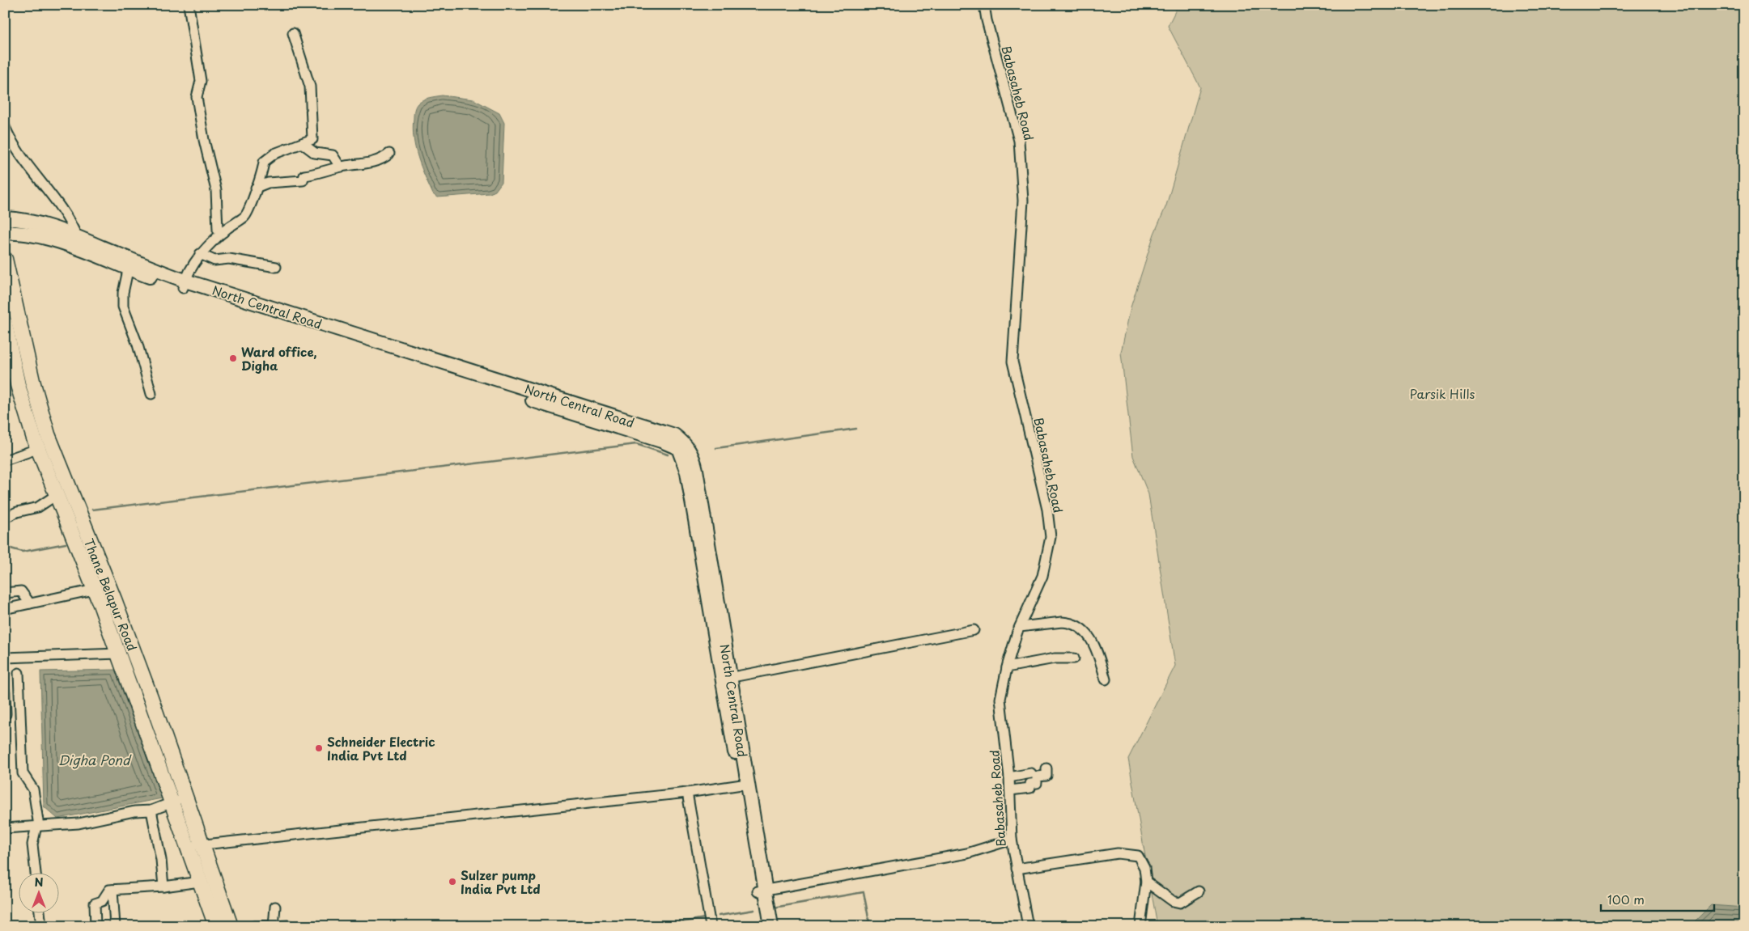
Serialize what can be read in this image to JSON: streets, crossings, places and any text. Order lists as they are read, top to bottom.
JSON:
{
  "streets": {
    "main road": ["North Central Road", "Thane Belapur Road"],
    "street": ["Babasaheb Road"]
  },
  "water": ["Digha Pond"],
  "parks": ["Parsik Hills"],
  "places": ["Ward office, Digha", "Schneider Electric India Pvt Ltd", "Sulzer pump India Pvt Ltd"],
  "scale_bar": "100 m",
  "north": "top"
}
